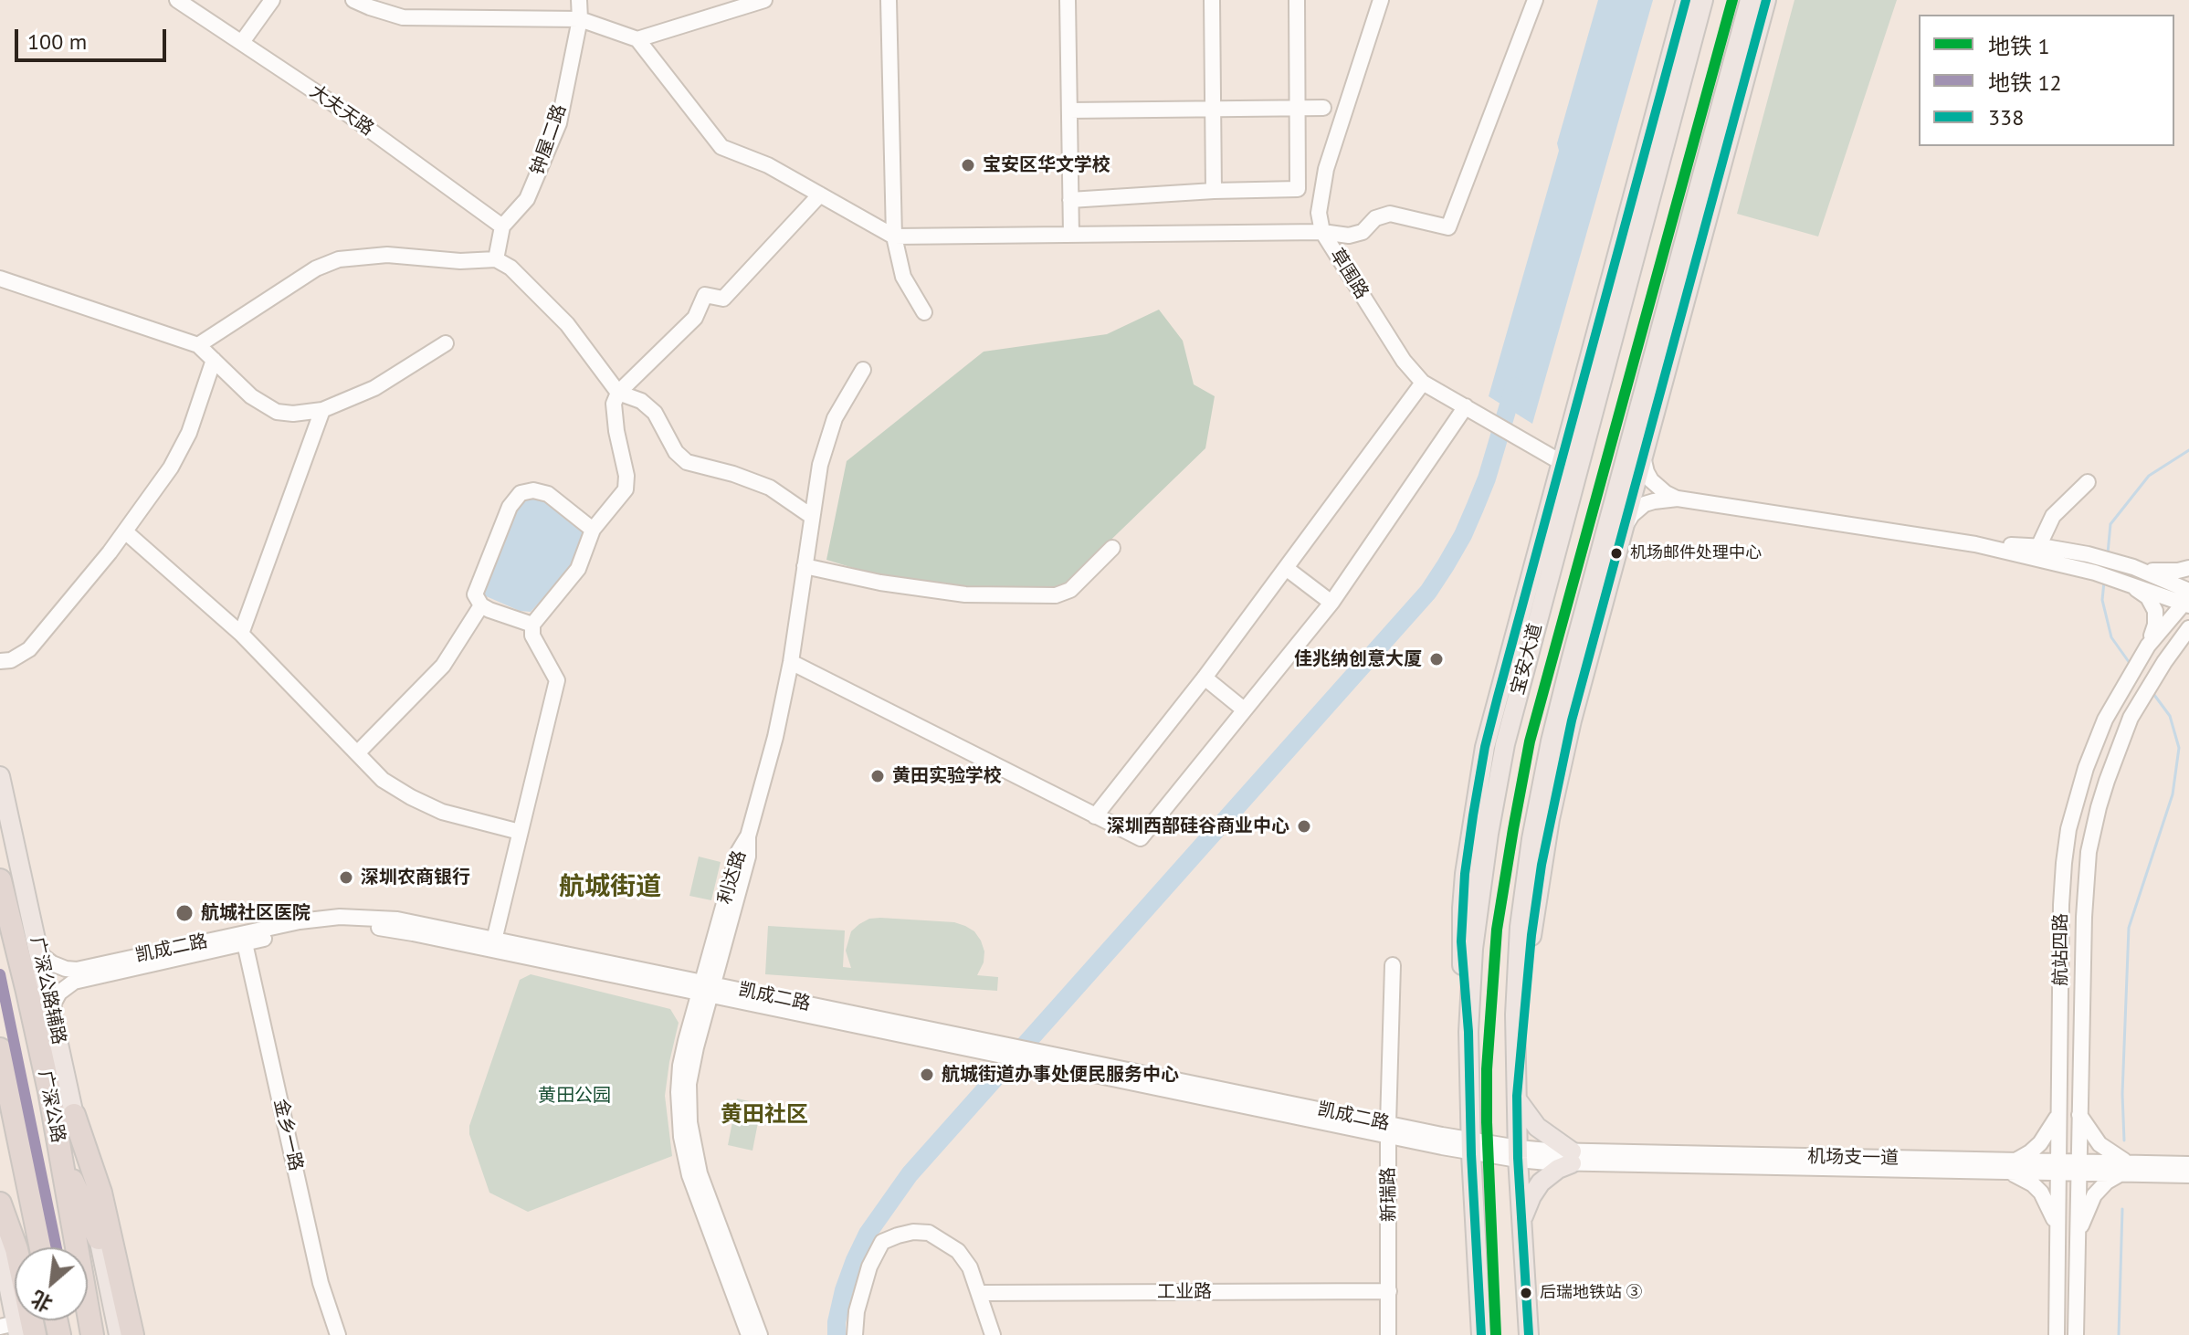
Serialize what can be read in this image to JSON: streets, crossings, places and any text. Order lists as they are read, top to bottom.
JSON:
{
  "streets": {
    "highway": ["广深公路"],
    "main road": ["宝安大道", "广深公路辅路"],
    "street": [
      "大夫天路",
      "钟屋二路",
      "草围路",
      "利达路",
      "凯成二路",
      "航站四路",
      "金乡一路",
      "机场支一道",
      "新瑞路",
      "工业路"
    ]
  },
  "crossings": [
    ["大夫天路", "钟屋二路"],
    ["宝安大道", "凯成二路"],
    ["利达路", "凯成二路"],
    ["凯成二路", "广深公路辅路"],
    ["凯成二路", "金乡一路"],
    ["凯成二路", "机场支一道"],
    ["凯成二路", "新瑞路"],
    ["航站四路", "机场支一道"],
    ["新瑞路", "工业路"]
  ],
  "districts": ["航城街道", "黄田社区"],
  "parks": ["黄田公园"],
  "places": [
    "宝安区华文学校",
    "机场邮件处理中心",
    "佳兆纳创意大厦",
    "黄田实验学校",
    "深圳西部硅谷商业中心",
    "深圳农商银行",
    "航城社区医院",
    "航城街道办事处便民服务中心",
    "后瑞地铁站 ③"
  ],
  "lines": ["metro line 1", "transit line 338", "metro line 12"],
  "legend": ["地铁 1", "地铁 12", "338"],
  "scale_bar": "100 m",
  "north": "bottom left"
}
